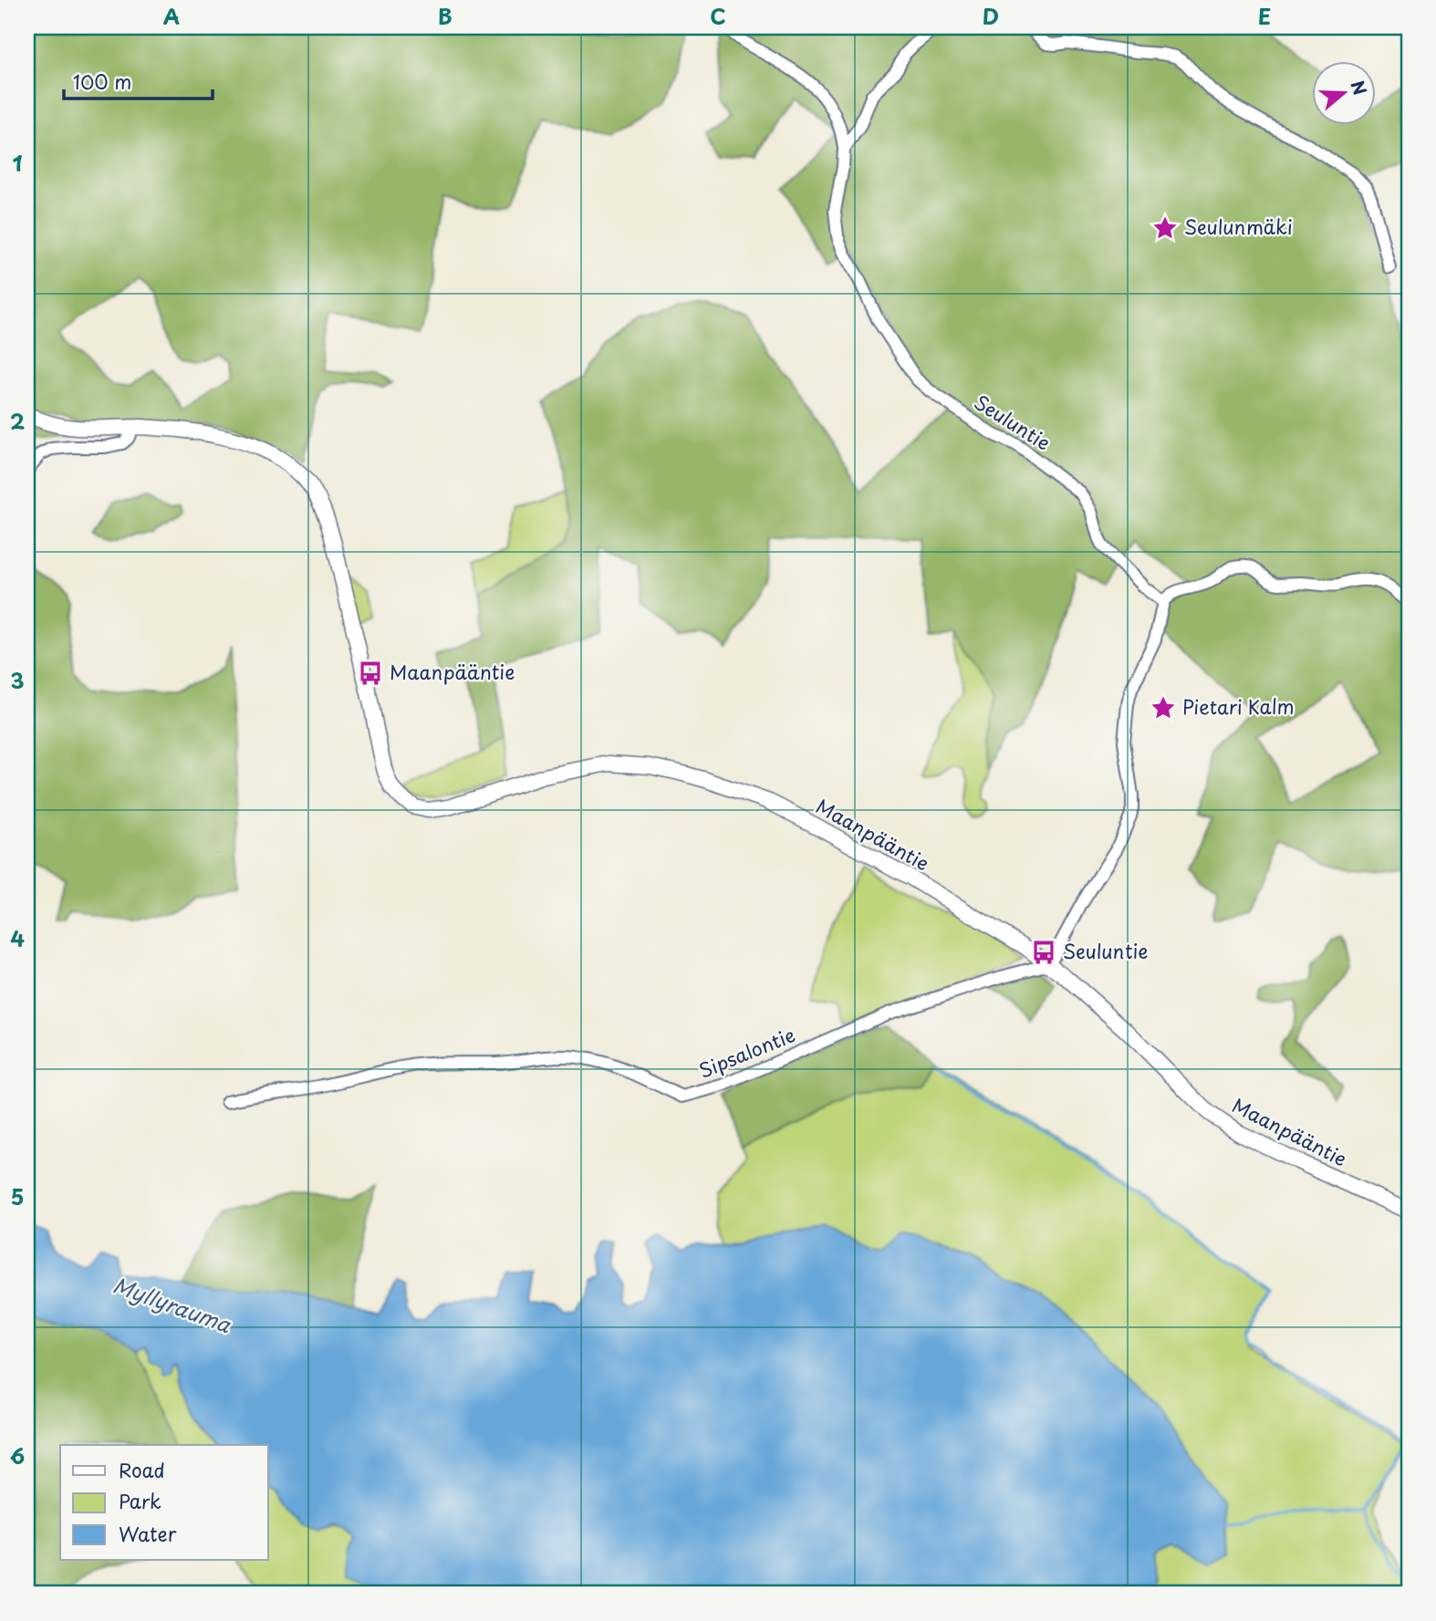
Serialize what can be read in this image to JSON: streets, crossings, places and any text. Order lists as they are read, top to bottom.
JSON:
{
  "streets": {
    "street": ["Seuluntie", "Maanpääntie", "Sipsalontie"]
  },
  "crossings": [
    ["Maanpääntie", "Sipsalontie"]
  ],
  "water": ["Myllyrauma"],
  "places": {
    "place": ["Seulunmäki", "Pietari Kalm"],
    "bus stop": ["Maanpääntie", "Seuluntie"]
  },
  "legend": ["Road", "Park", "Water"],
  "scale_bar": "100 m",
  "north": "right",
  "grid": {
    "columns": [
      "A",
      "B",
      "C",
      "D",
      "E"
    ],
    "rows": [
      "1",
      "2",
      "3",
      "4",
      "5",
      "6"
    ]
  }
}
